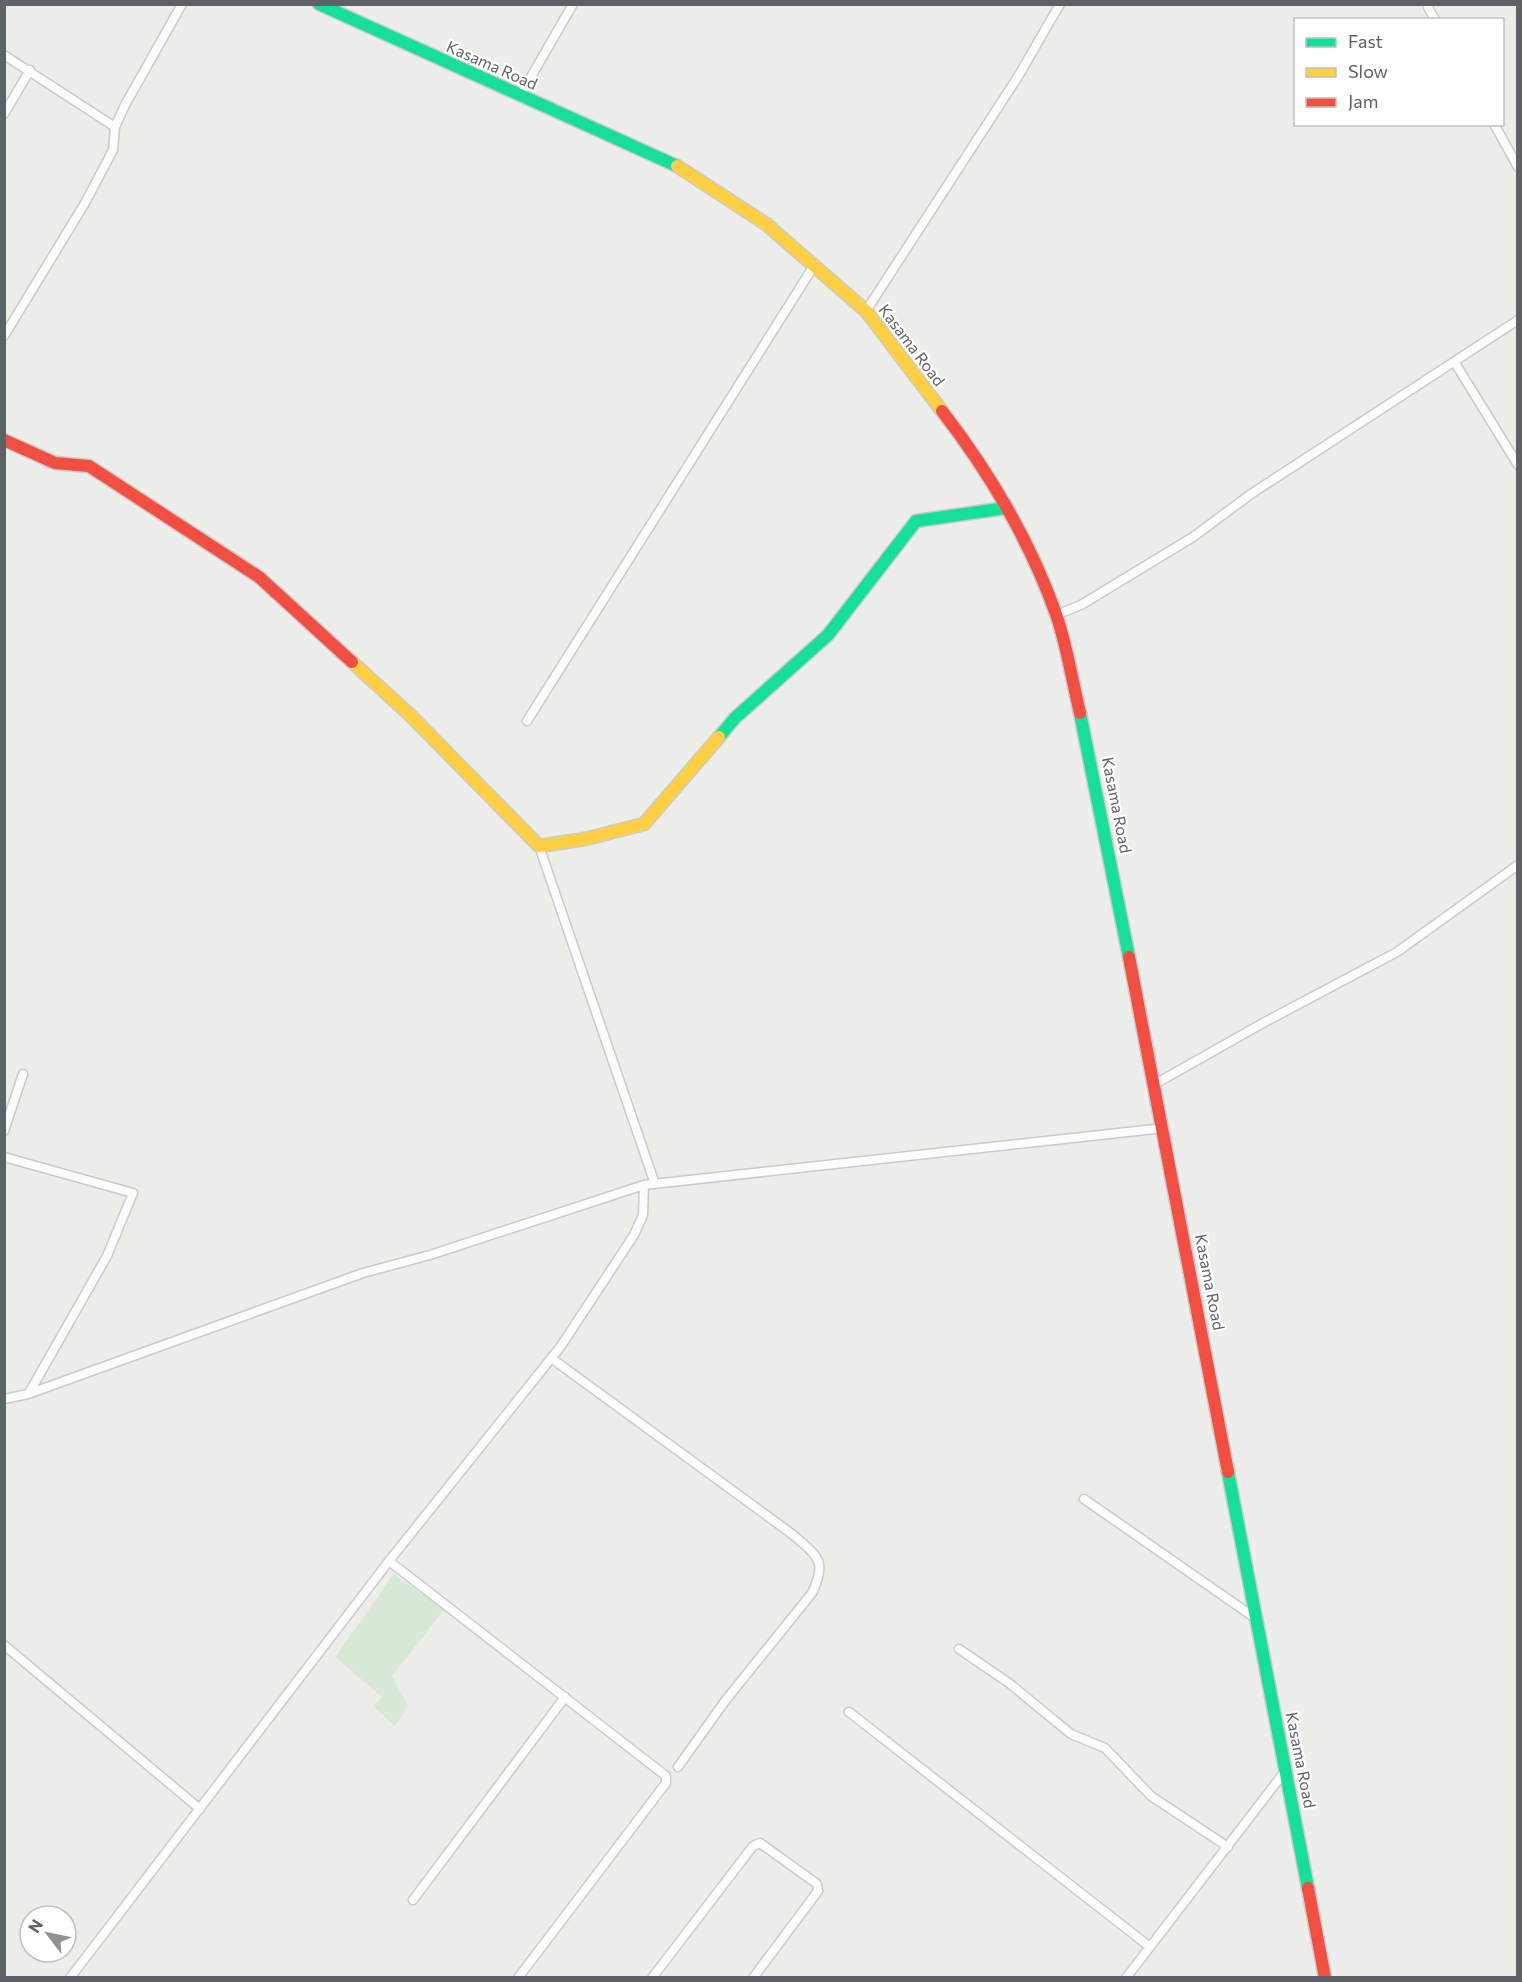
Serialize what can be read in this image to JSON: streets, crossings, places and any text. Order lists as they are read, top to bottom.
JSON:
{
  "streets": {
    "street": ["Kasama Road"]
  },
  "legend": ["Fast", "Slow", "Jam"],
  "north": "top left"
}
